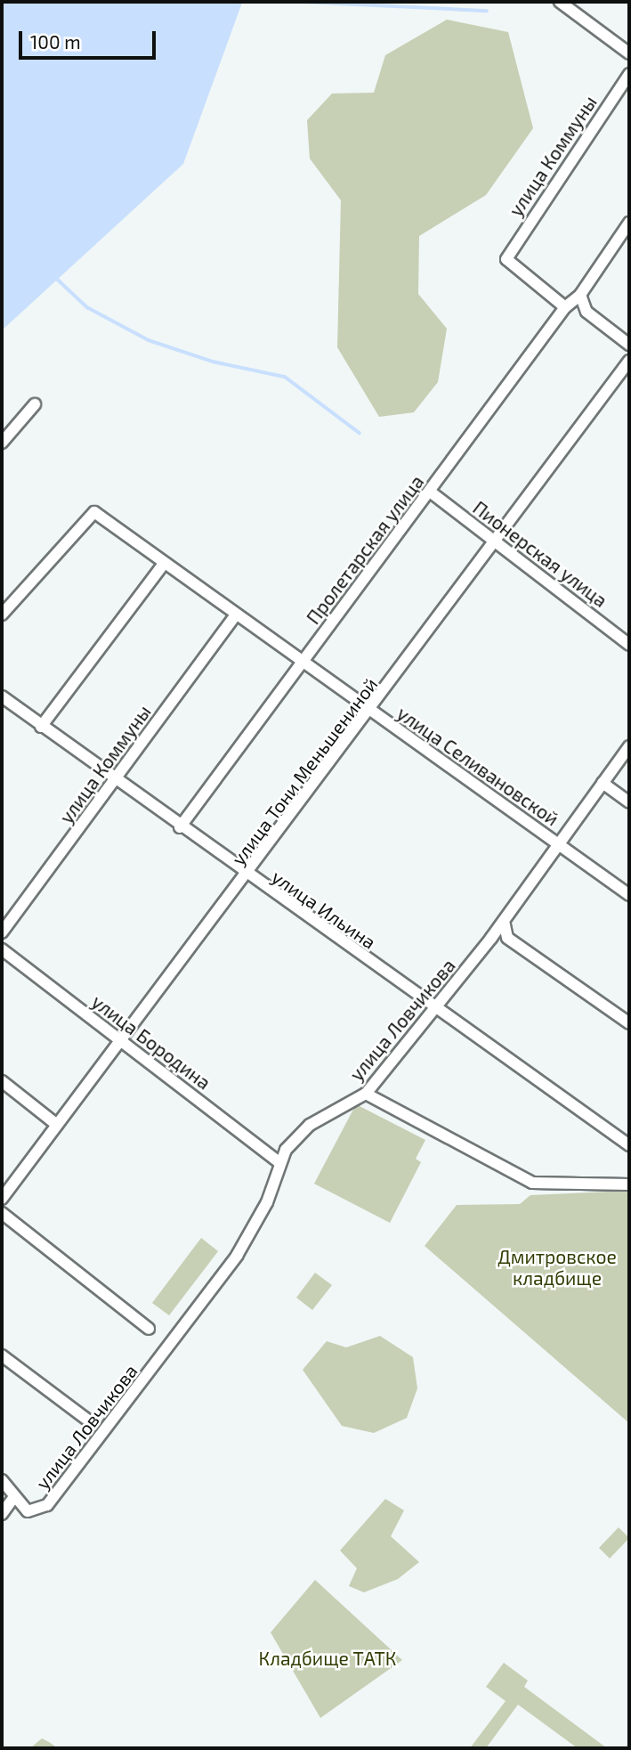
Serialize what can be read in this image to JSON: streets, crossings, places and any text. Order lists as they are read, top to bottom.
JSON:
{
  "streets": {
    "street": [
      "улица Коммуны",
      "Пролетарская улица",
      "Пионерская улица",
      "улица Селивановской",
      "улица Тони Меньшениной",
      "улица Ильина",
      "улица Ловчикова",
      "улица Бородина"
    ]
  },
  "crossings": [
    ["улица Коммуны", "Пролетарская улица"],
    ["улица Коммуны", "улица Селивановской"],
    ["улица Коммуны", "улица Ильина"],
    ["Пролетарская улица", "Пионерская улица"],
    ["Пролетарская улица", "улица Селивановской"],
    ["Пролетарская улица", "улица Ильина"],
    ["Пионерская улица", "улица Тони Меньшениной"],
    ["улица Селивановской", "улица Тони Меньшениной"],
    ["улица Селивановской", "улица Ловчикова"],
    ["улица Тони Меньшениной", "улица Ильина"],
    ["улица Тони Меньшениной", "улица Бородина"],
    ["улица Ильина", "улица Ловчикова"],
    ["улица Ловчикова", "улица Бородина"]
  ],
  "parks": ["Дмитровское кладбище", "Кладбище ТАТК"],
  "scale_bar": "100 m"
}
